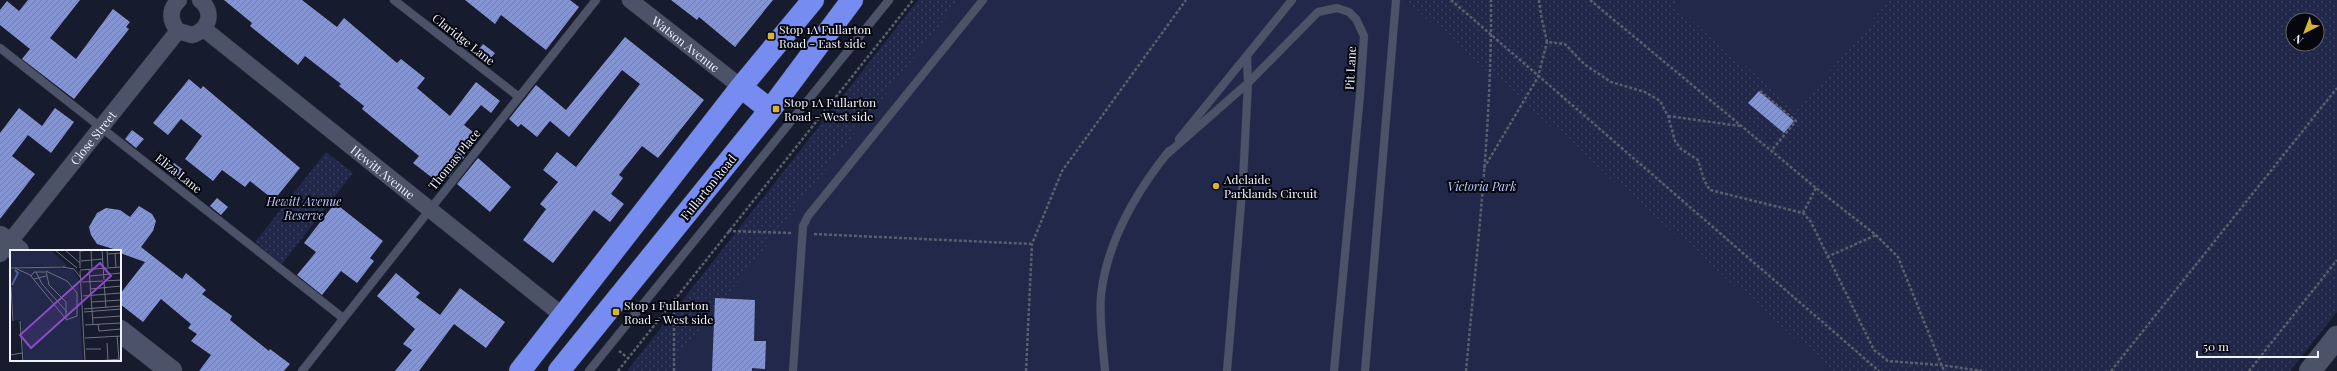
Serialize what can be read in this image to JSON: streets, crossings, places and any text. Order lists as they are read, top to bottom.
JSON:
{
  "streets": {
    "highway": ["Fullarton Road"],
    "street": ["Watson Avenue", "Close Street", "Hewitt Avenue"],
    "lane": [
      "Claridge Lane",
      "Pit Lane",
      "Thomas Place",
      "Eliza Lane"
    ]
  },
  "crossings": [
    ["Claridge Lane", "Thomas Place"],
    ["Close Street", "Eliza Lane"],
    ["Thomas Place", "Eliza Lane"],
    ["Thomas Place", "Hewitt Avenue"]
  ],
  "parks": ["Victoria Park", "Hewitt Avenue Reserve"],
  "places": {
    "transit": ["Stop 1A Fullarton Road - East side", "Stop 1A Fullarton Road - West side", "Stop 1 Fullarton Road - West side"],
    "other": ["Adelaide Parklands Circuit"]
  },
  "scale_bar": "50 m",
  "north": "bottom left"
}
